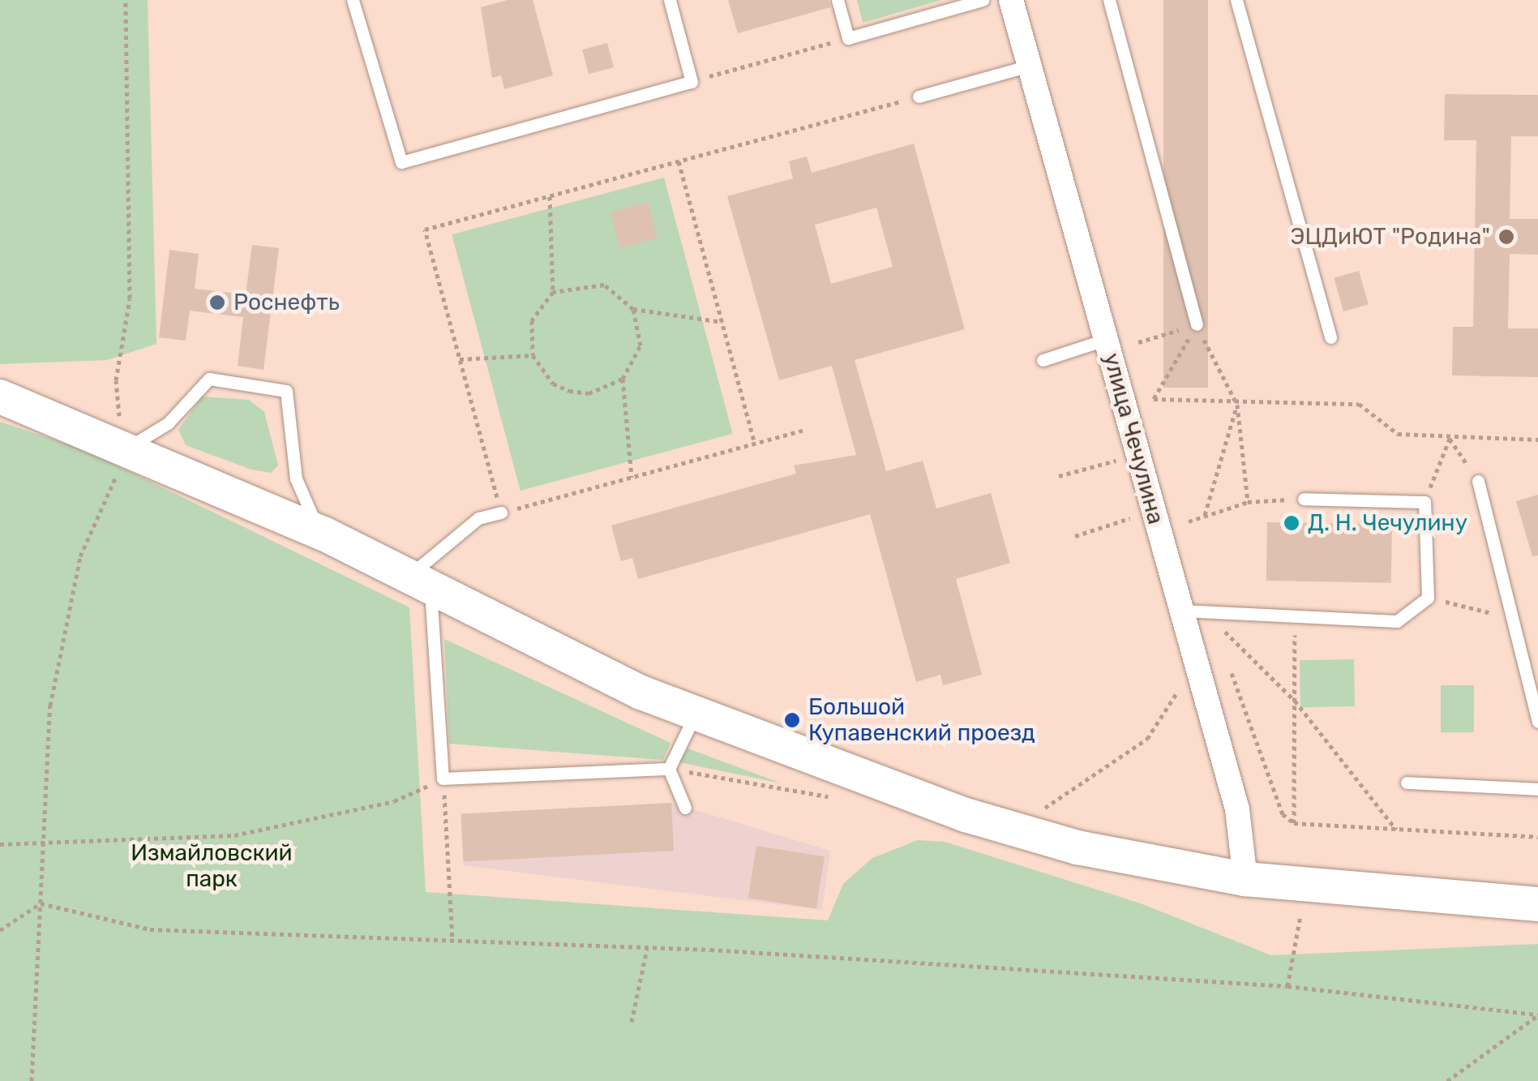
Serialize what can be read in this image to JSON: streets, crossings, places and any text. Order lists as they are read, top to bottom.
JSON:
{
  "streets": {
    "street": ["улица Чечулина"]
  },
  "parks": ["Измайловский парк"],
  "places": [
    "ЭЦДиЮТ \"Родина\"",
    "Роснефть",
    "Д. Н. Чечулину",
    "Большой Купавенский проезд"
  ]
}
